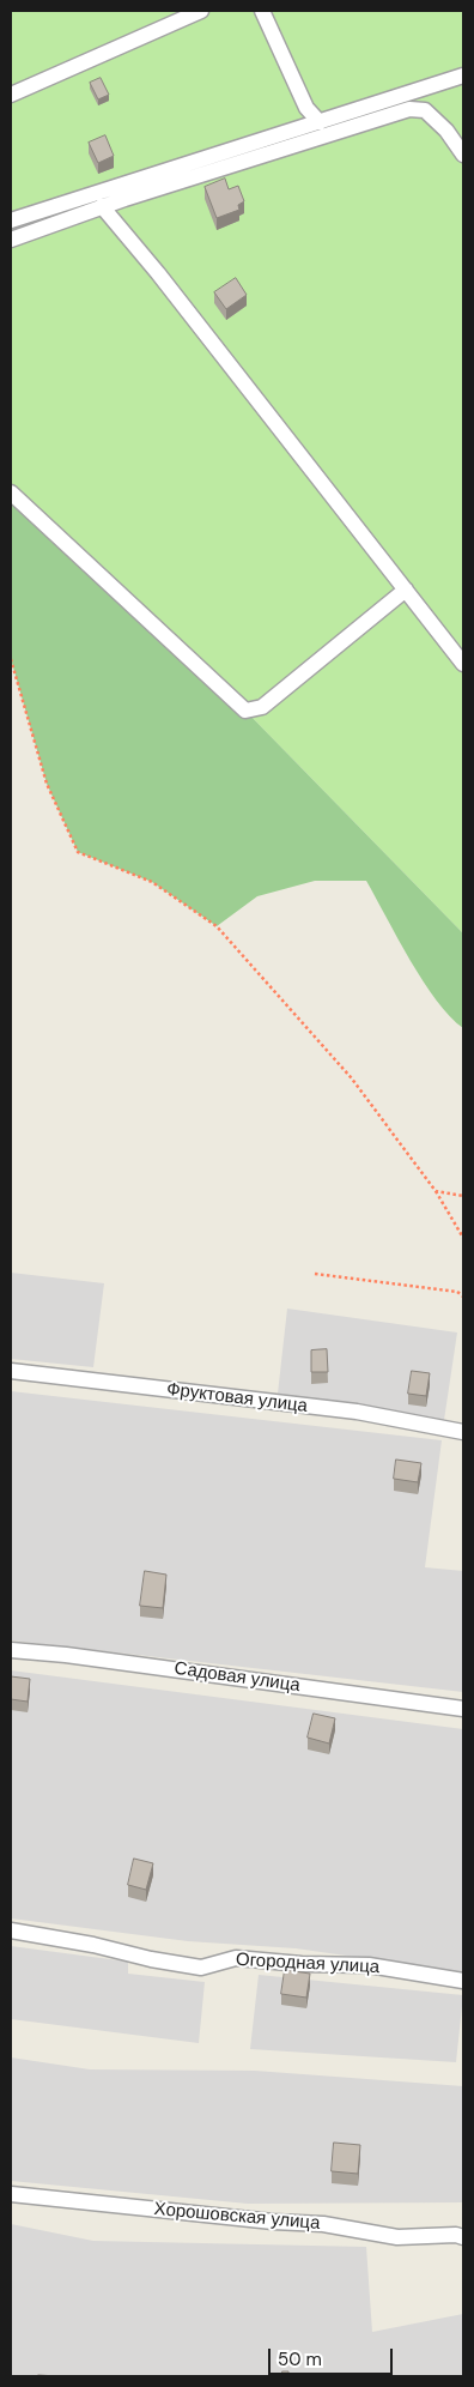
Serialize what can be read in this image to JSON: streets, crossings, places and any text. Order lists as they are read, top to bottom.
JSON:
{
  "streets": {
    "street": [
      "Фруктовая улица",
      "Садовая улица",
      "Огородная улица",
      "Хорошовская улица"
    ]
  },
  "scale_bar": "50 m"
}
